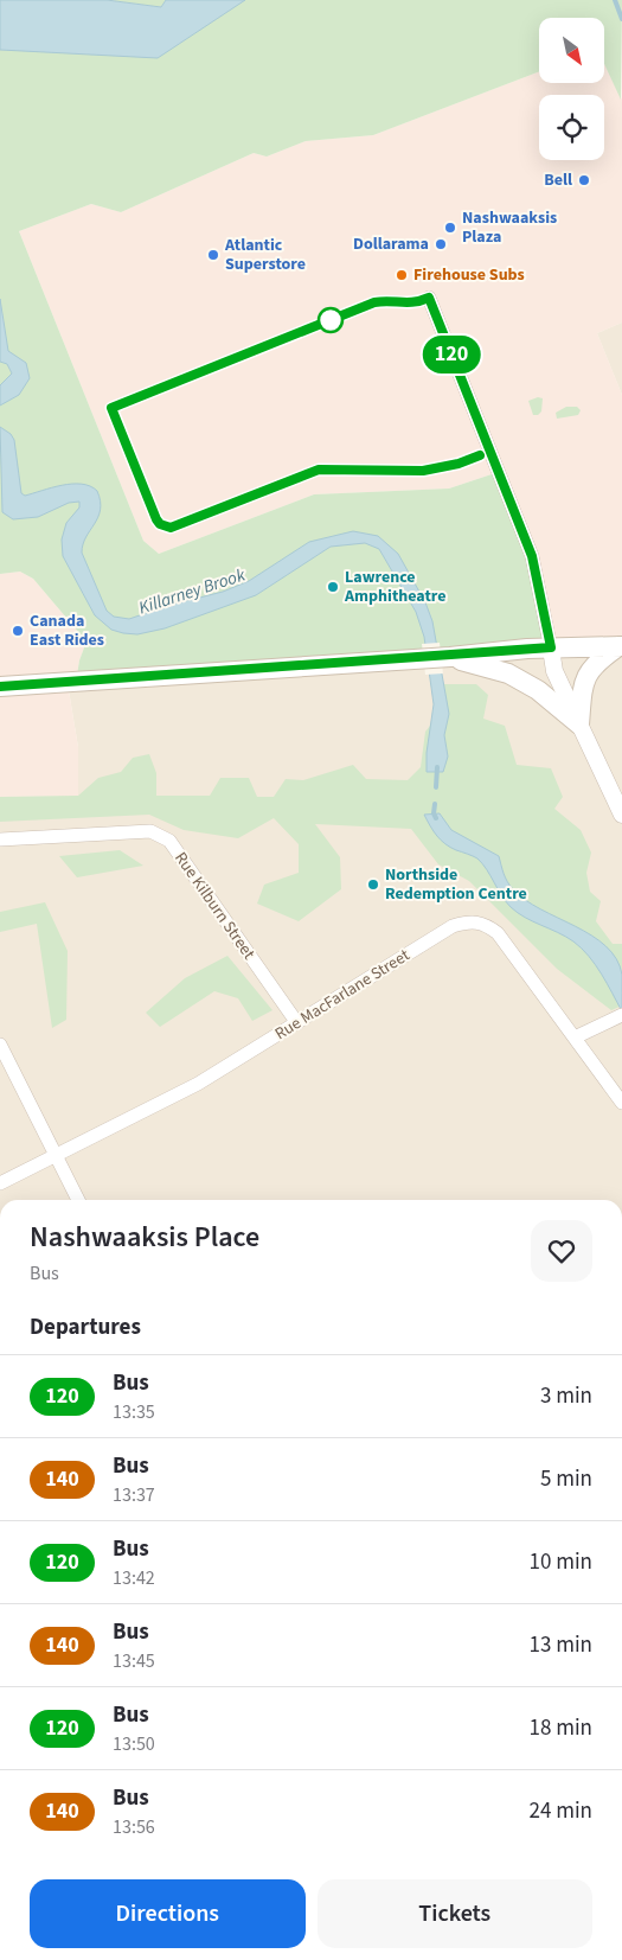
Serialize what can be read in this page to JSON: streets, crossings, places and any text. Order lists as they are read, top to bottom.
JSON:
{
  "streets": {
    "street": ["Rue Kilburn Street", "Rue MacFarlane Street"]
  },
  "crossings": [
    ["Rue Kilburn Street", "Rue MacFarlane Street"]
  ],
  "water": ["Killarney Brook"],
  "places": [
    "Bell",
    "Nashwaaksis Plaza",
    "Dollarama",
    "Atlantic Superstore",
    "Firehouse Subs",
    "Lawrence Amphitheatre",
    "Canada East Rides",
    "Northside Redemption Centre"
  ],
  "lines": ["bus line 120"],
  "north": "bottom right",
  "page": {
    "on_map": "120",
    "heading": [
      ["Nashwaaksis Place", "Bus"],
      "Departures"
    ],
    "list": [
      {
        "mark": "120",
        "name": "Bus",
        "note": "13:35",
        "value": "3 min"
      },
      {
        "mark": "140",
        "name": "Bus",
        "note": "13:37",
        "value": "5 min"
      },
      {
        "mark": "120",
        "name": "Bus",
        "note": "13:42",
        "value": "10 min"
      },
      {
        "mark": "140",
        "name": "Bus",
        "note": "13:45",
        "value": "13 min"
      },
      {
        "mark": "120",
        "name": "Bus",
        "note": "13:50",
        "value": "18 min"
      },
      {
        "mark": "140",
        "name": "Bus",
        "note": "13:56",
        "value": "24 min"
      }
    ],
    "buttons": ["Directions", "Tickets"]
  }
}
